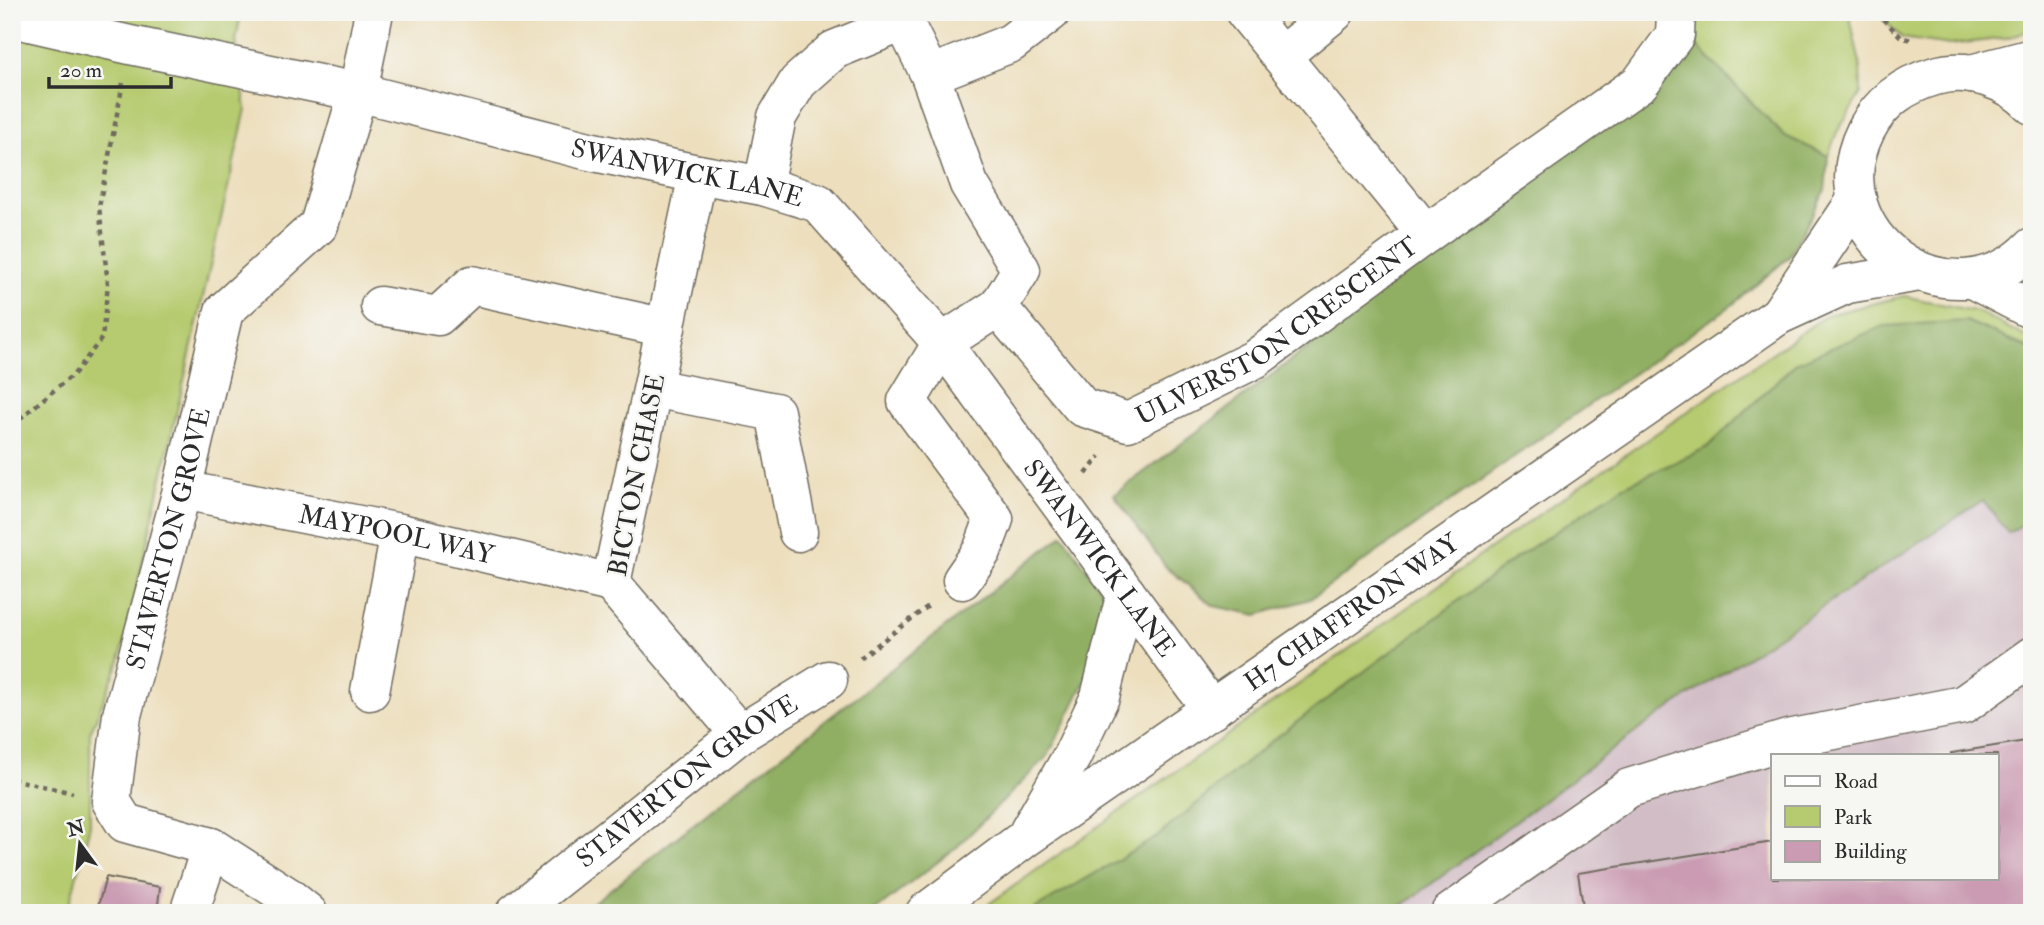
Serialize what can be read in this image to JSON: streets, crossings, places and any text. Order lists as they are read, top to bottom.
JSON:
{
  "streets": {
    "street": [
      "SWANWICK LANE",
      "ULVERSTON CRESCENT",
      "BICTON CHASE",
      "MAYPOOL WAY",
      "STAVERTON GROVE",
      "H7 CHAFFRON WAY"
    ]
  },
  "crossings": [
    ["SWANWICK LANE", "BICTON CHASE"],
    ["SWANWICK LANE", "STAVERTON GROVE"],
    ["SWANWICK LANE", "H7 CHAFFRON WAY"],
    ["BICTON CHASE", "MAYPOOL WAY"],
    ["BICTON CHASE", "STAVERTON GROVE"],
    ["MAYPOOL WAY", "STAVERTON GROVE"]
  ],
  "legend": ["Road", "Park", "Building"],
  "scale_bar": "20 m",
  "north": "top"
}
